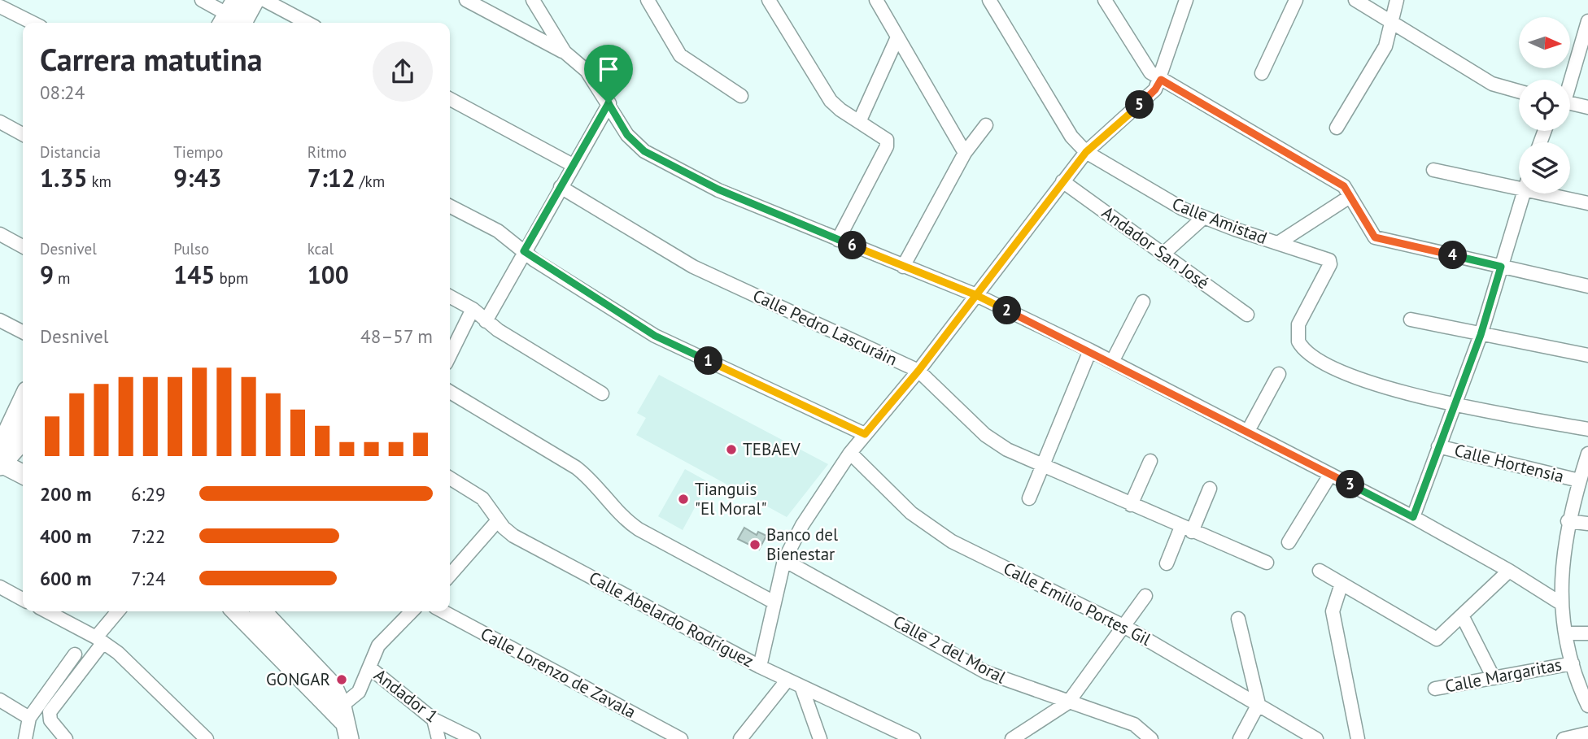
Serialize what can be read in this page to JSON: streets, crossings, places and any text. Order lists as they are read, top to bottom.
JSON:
{
  "streets": {
    "street": [
      "Calle Amistad",
      "Andador San José",
      "Calle Pedro Lascuráin",
      "Calle Hortensia",
      "Calle Emilio Portes Gil",
      "Calle Abelardo Rodríguez",
      "Calle 2 del Moral",
      "Calle Lorenzo de Zavala",
      "Calle Margaritas",
      "Andador 1"
    ]
  },
  "places": [
    "TEBAEV",
    "Tianguis \"El Moral\"",
    "Banco del Bienestar",
    "GONGAR"
  ],
  "north": "right",
  "page": {
    "heading": ["Carrera matutina", "08:24"],
    "pins": [
      "5",
      "6",
      "4",
      "2",
      "1",
      "3"
    ],
    "stats": [
      ["Distancia", "1.35 km"],
      ["Tiempo", "9:43"],
      ["Ritmo", "7:12 /km"],
      ["Desnivel", "9 m"],
      ["Pulso", "145 bpm"],
      ["kcal", "100"]
    ],
    "chart": ["Desnivel", "48–57 m"],
    "list": [
      {
        "name": "200 m",
        "note": "6:29"
      },
      {
        "name": "400 m",
        "note": "7:22"
      },
      {
        "name": "600 m",
        "note": "7:24"
      }
    ]
  }
}
